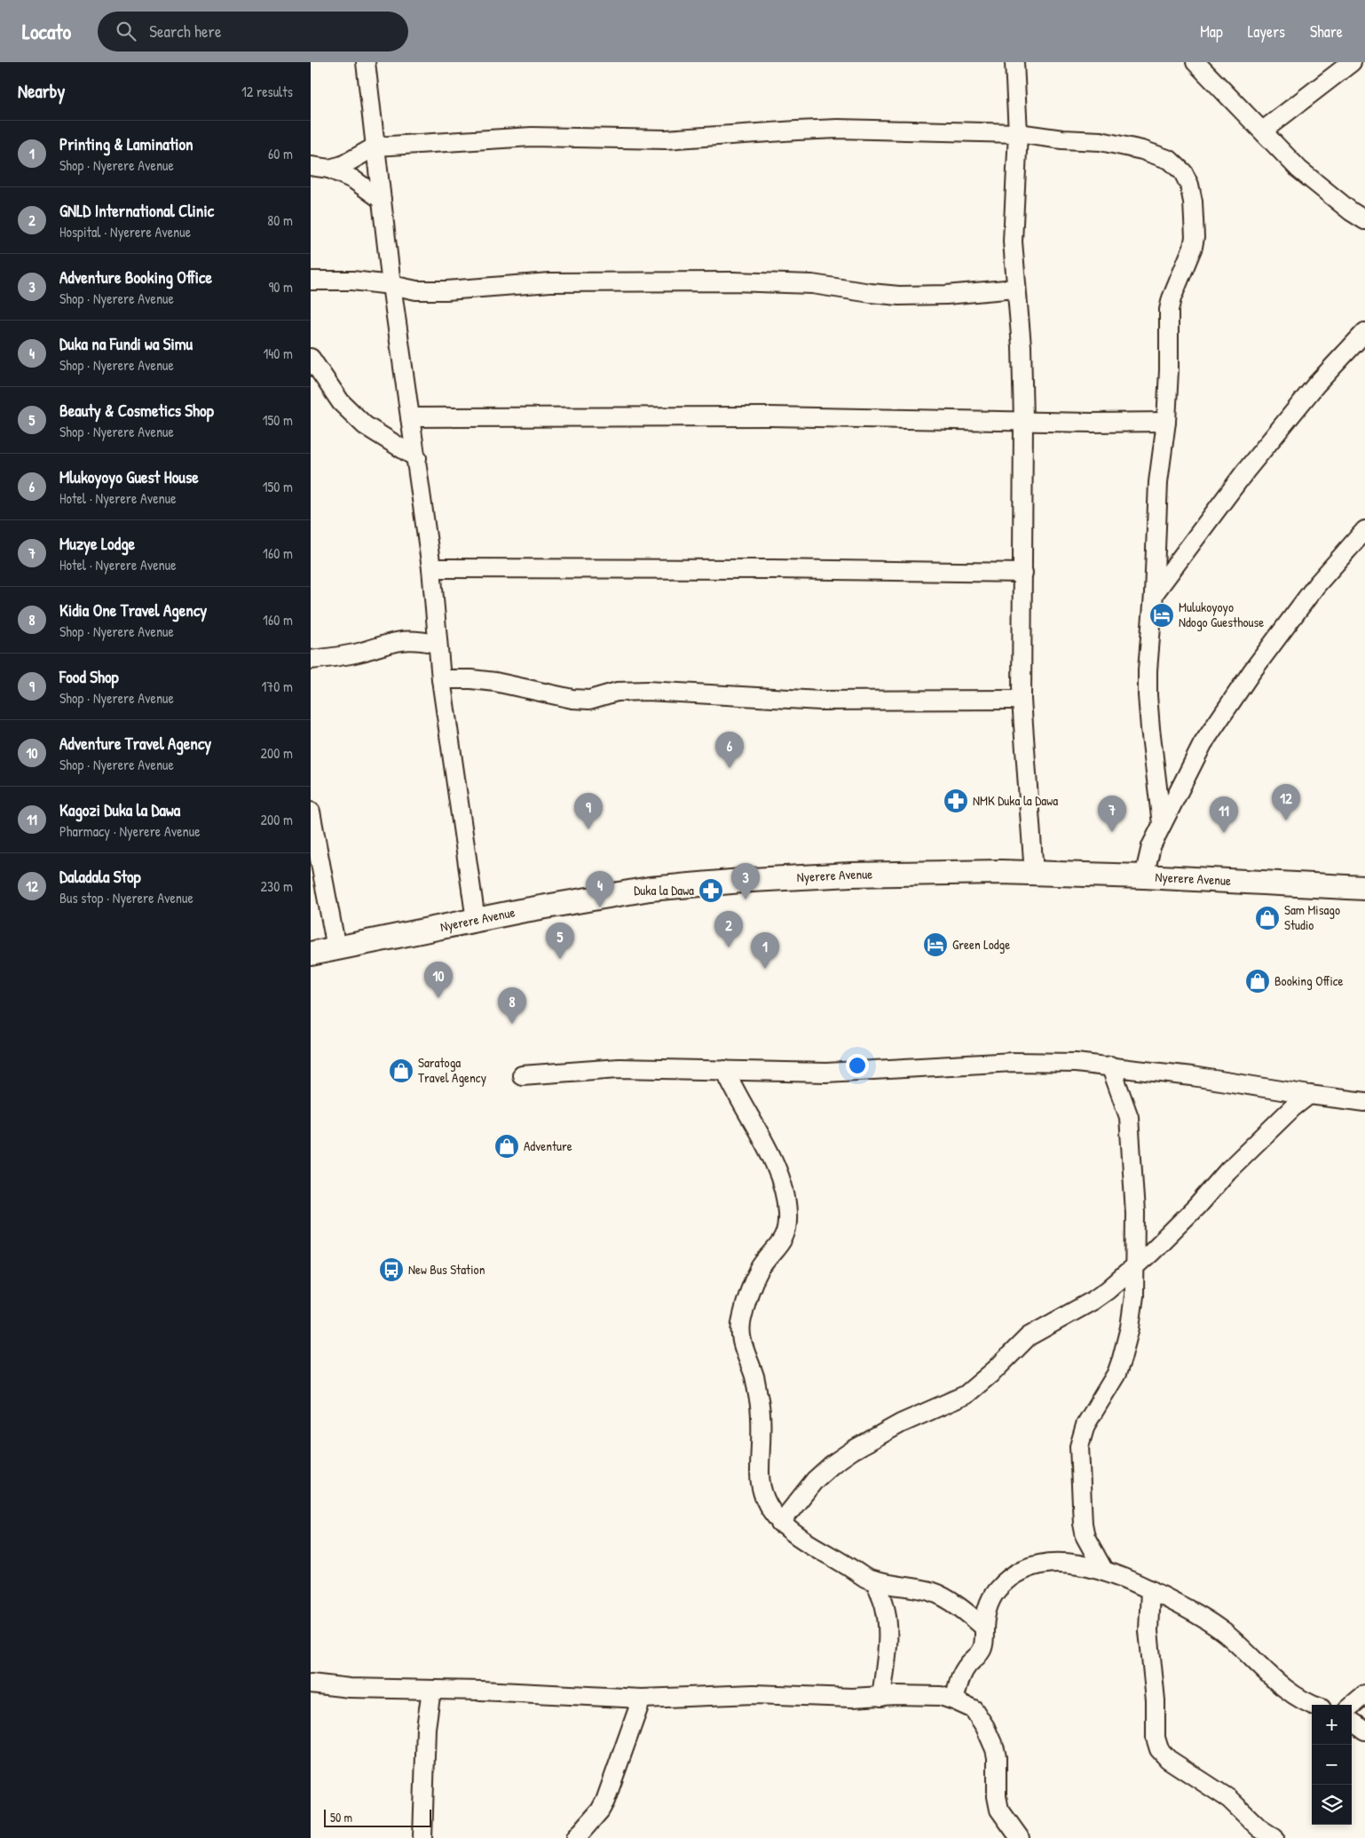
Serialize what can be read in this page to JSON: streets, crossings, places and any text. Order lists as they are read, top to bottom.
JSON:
{
  "streets": {
    "main road": ["Nyerere Avenue"]
  },
  "places": {
    "hotel": ["Mulukoyoyo Ndogo Guesthouse", "Green Lodge"],
    "pharmacy": ["NMK Duka la Dawa", "Duka la Dawa"],
    "shop": [
      "Sam Misago Studio",
      "Booking Office",
      "Saratoga Travel Agency",
      "Adventure"
    ],
    "bus stop": ["New Bus Station"]
  },
  "scale_bar": "50 m",
  "page": {
    "header": "Locato",
    "search": "Search here",
    "nav": ["Map", "Layers", "Share"],
    "heading": ["Nearby", "12 results"],
    "list": [
      {
        "mark": "1",
        "name": "Printing & Lamination",
        "note": "Shop · Nyerere Avenue",
        "value": "60 m"
      },
      {
        "mark": "2",
        "name": "GNLD International Clinic",
        "note": "Hospital · Nyerere Avenue",
        "value": "80 m"
      },
      {
        "mark": "3",
        "name": "Adventure Booking Office",
        "note": "Shop · Nyerere Avenue",
        "value": "90 m"
      },
      {
        "mark": "4",
        "name": "Duka na Fundi wa Simu",
        "note": "Shop · Nyerere Avenue",
        "value": "140 m"
      },
      {
        "mark": "5",
        "name": "Beauty & Cosmetics Shop",
        "note": "Shop · Nyerere Avenue",
        "value": "150 m"
      },
      {
        "mark": "6",
        "name": "Mlukoyoyo Guest House",
        "note": "Hotel · Nyerere Avenue",
        "value": "150 m"
      },
      {
        "mark": "7",
        "name": "Muzye Lodge",
        "note": "Hotel · Nyerere Avenue",
        "value": "160 m"
      },
      {
        "mark": "8",
        "name": "Kidia One Travel Agency",
        "note": "Shop · Nyerere Avenue",
        "value": "160 m"
      },
      {
        "mark": "9",
        "name": "Food Shop",
        "note": "Shop · Nyerere Avenue",
        "value": "170 m"
      },
      {
        "mark": "10",
        "name": "Adventure Travel Agency",
        "note": "Shop · Nyerere Avenue",
        "value": "200 m"
      },
      {
        "mark": "11",
        "name": "Kagozi Duka la Dawa",
        "note": "Pharmacy · Nyerere Avenue",
        "value": "200 m"
      },
      {
        "mark": "12",
        "name": "Daladala Stop",
        "note": "Bus stop · Nyerere Avenue",
        "value": "230 m"
      }
    ],
    "pins": [
      "6",
      "12",
      "9",
      "7",
      "11",
      "3",
      "4",
      "2",
      "5",
      "1",
      "10",
      "8"
    ],
    "map_buttons": ["+", "−"],
    "scale": "50 m"
  }
}
